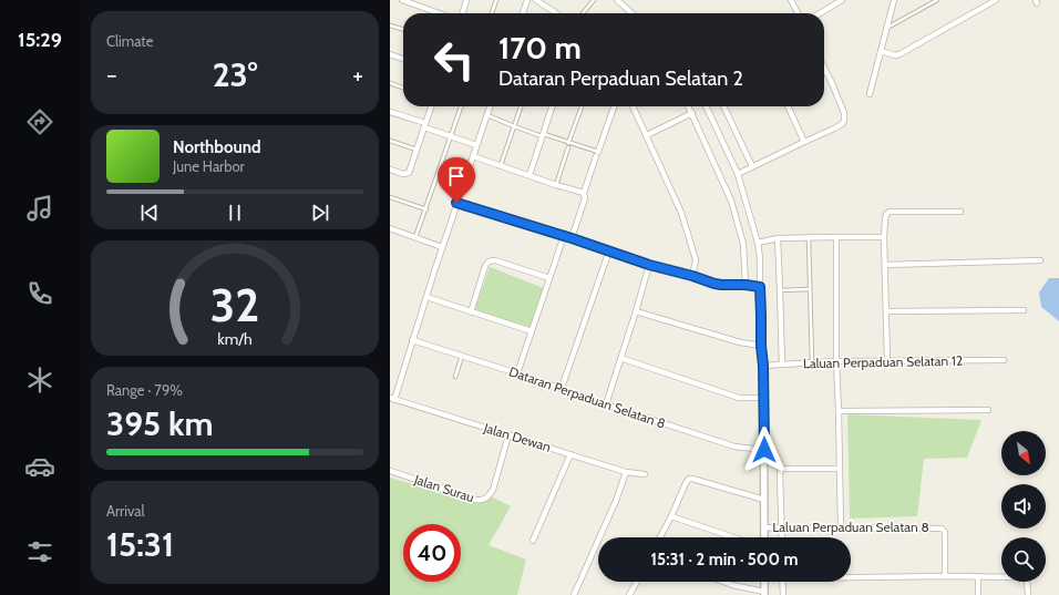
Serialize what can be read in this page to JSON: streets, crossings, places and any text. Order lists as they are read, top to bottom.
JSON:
{
  "streets": {
    "street": [
      "Laluan Perpaduan Selatan 12",
      "Dataran Perpaduan Selatan 8",
      "Jalan Dewan",
      "Jalan Surau",
      "Laluan Perpaduan Selatan 8"
    ]
  },
  "crossings": [
    ["Jalan Dewan", "Jalan Surau"]
  ],
  "north": "bottom right",
  "page": {
    "tabs": "15:29",
    "tile": [
      "Climate",
      ["Range · 79%", "395 km"],
      ["Arrival", "15:31"]
    ],
    "turn": ["170 m", "Dataran Perpaduan Selatan 2"],
    "heat": ["−", "23°", "+"],
    "song": ["Northbound", "June Harbor"],
    "limit": "40",
    "trip": "15:31 · 2 min · 500 m",
    "gauge": ["32", "km/h"]
  }
}
